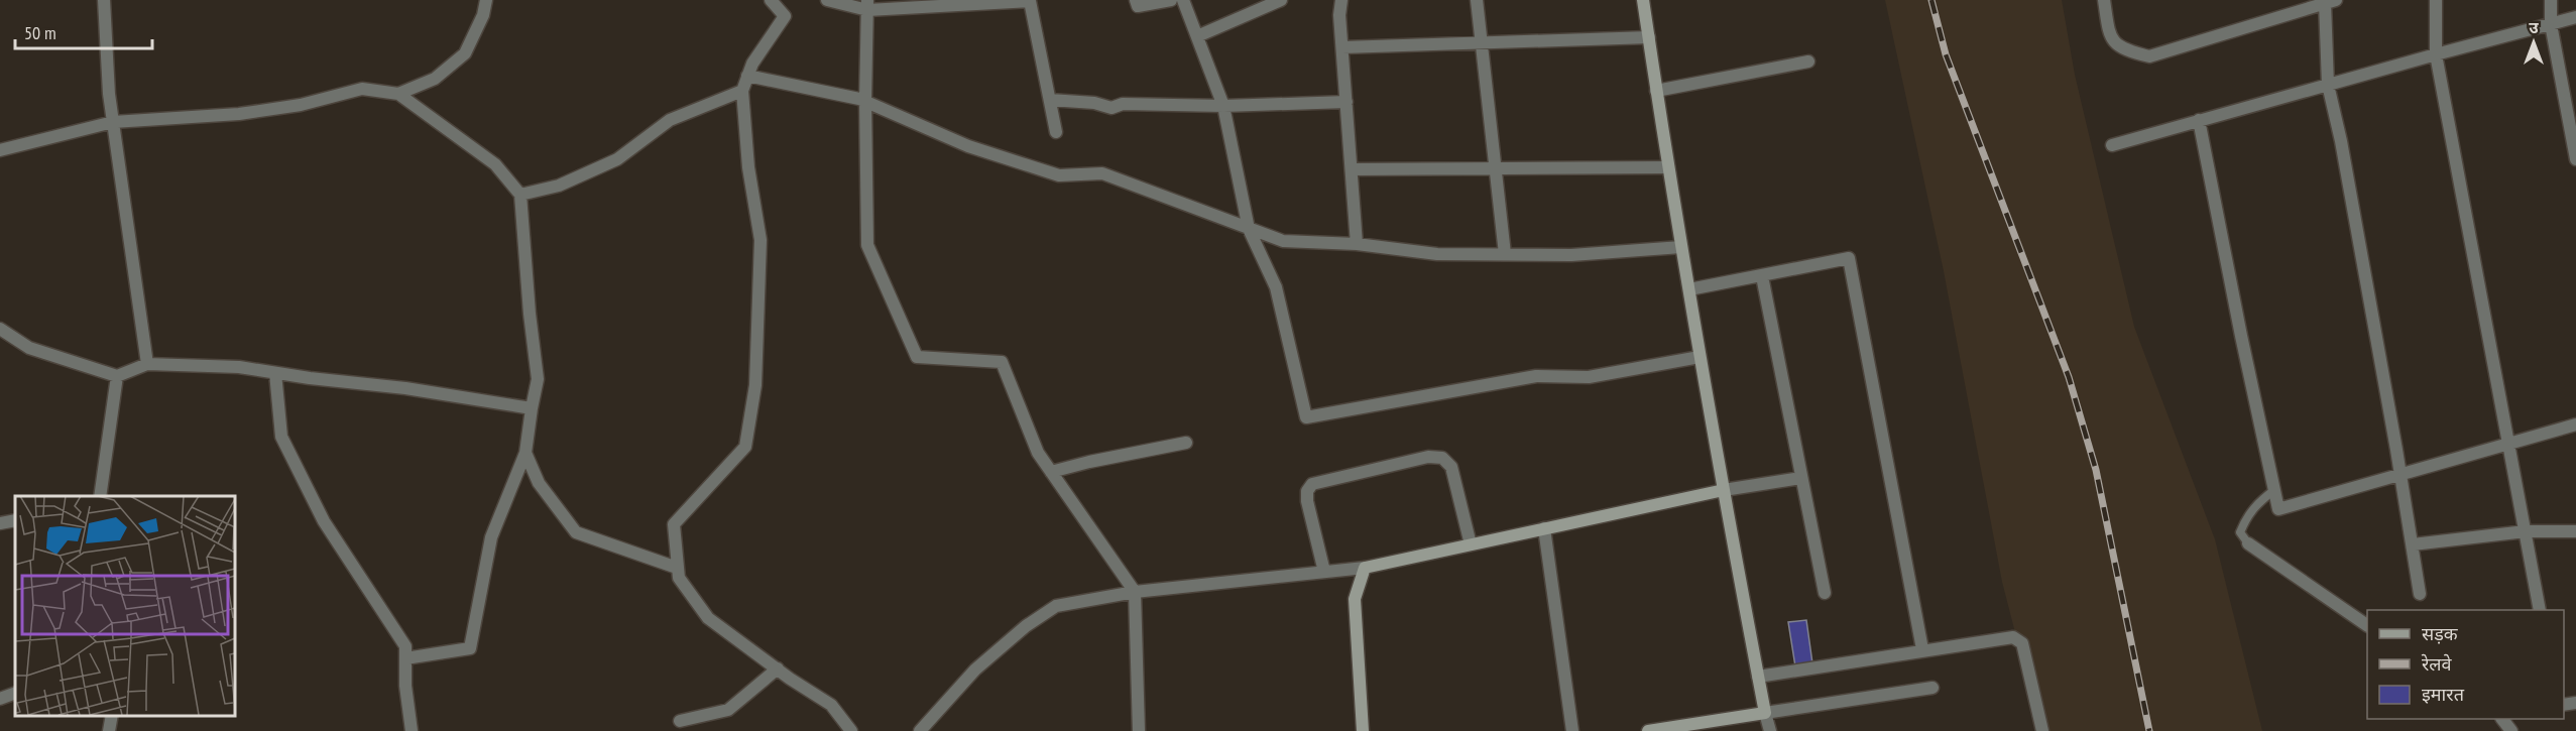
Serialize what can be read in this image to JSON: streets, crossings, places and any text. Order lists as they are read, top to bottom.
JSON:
{
  "legend": ["सड़क", "रेलवे", "इमारत"],
  "scale_bar": "50 m",
  "north": "top"
}
